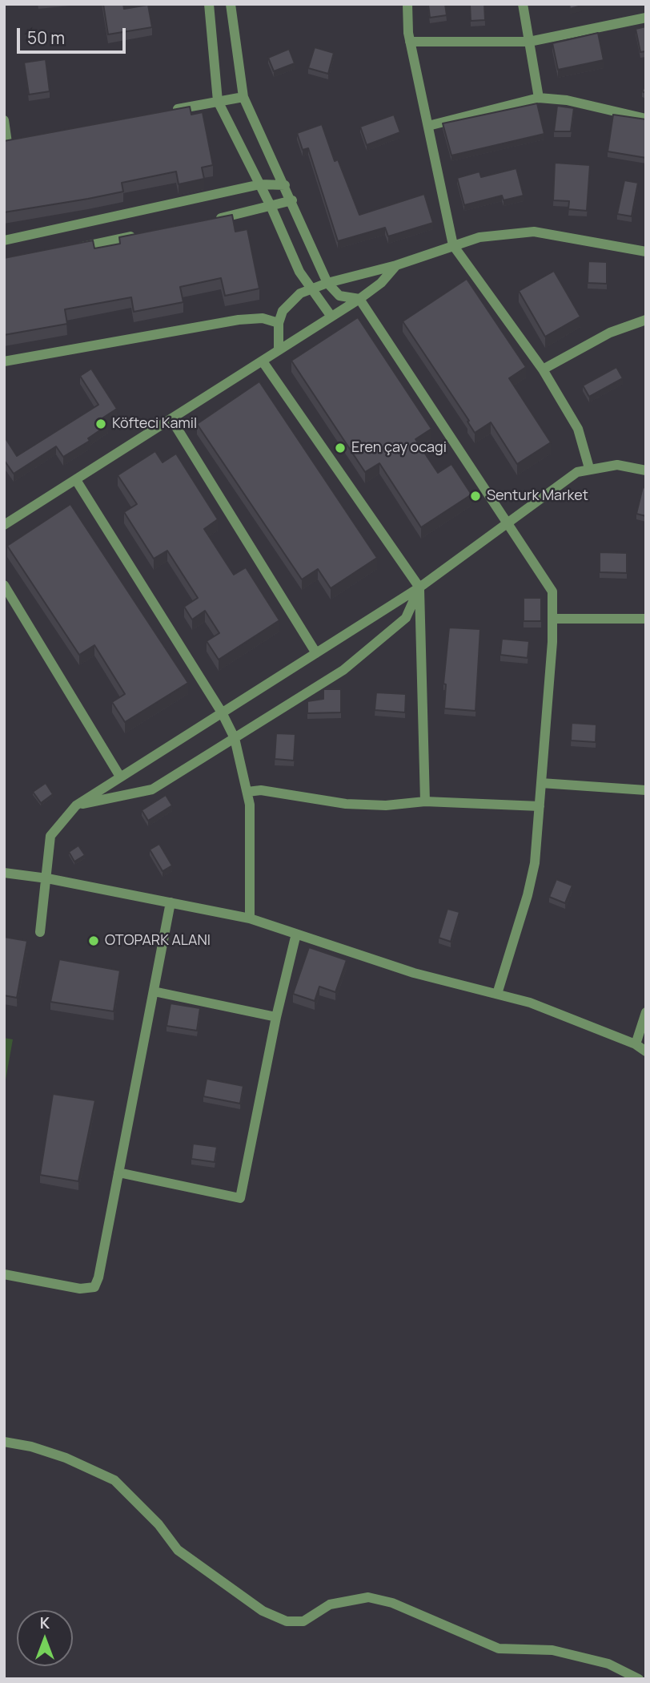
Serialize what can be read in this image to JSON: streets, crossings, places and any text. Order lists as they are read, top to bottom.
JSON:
{
  "places": [
    "Köfteci Kamil",
    "Eren çay ocagi",
    "Senturk Market",
    "OTOPARK ALANI"
  ],
  "scale_bar": "50 m",
  "north": "top"
}
